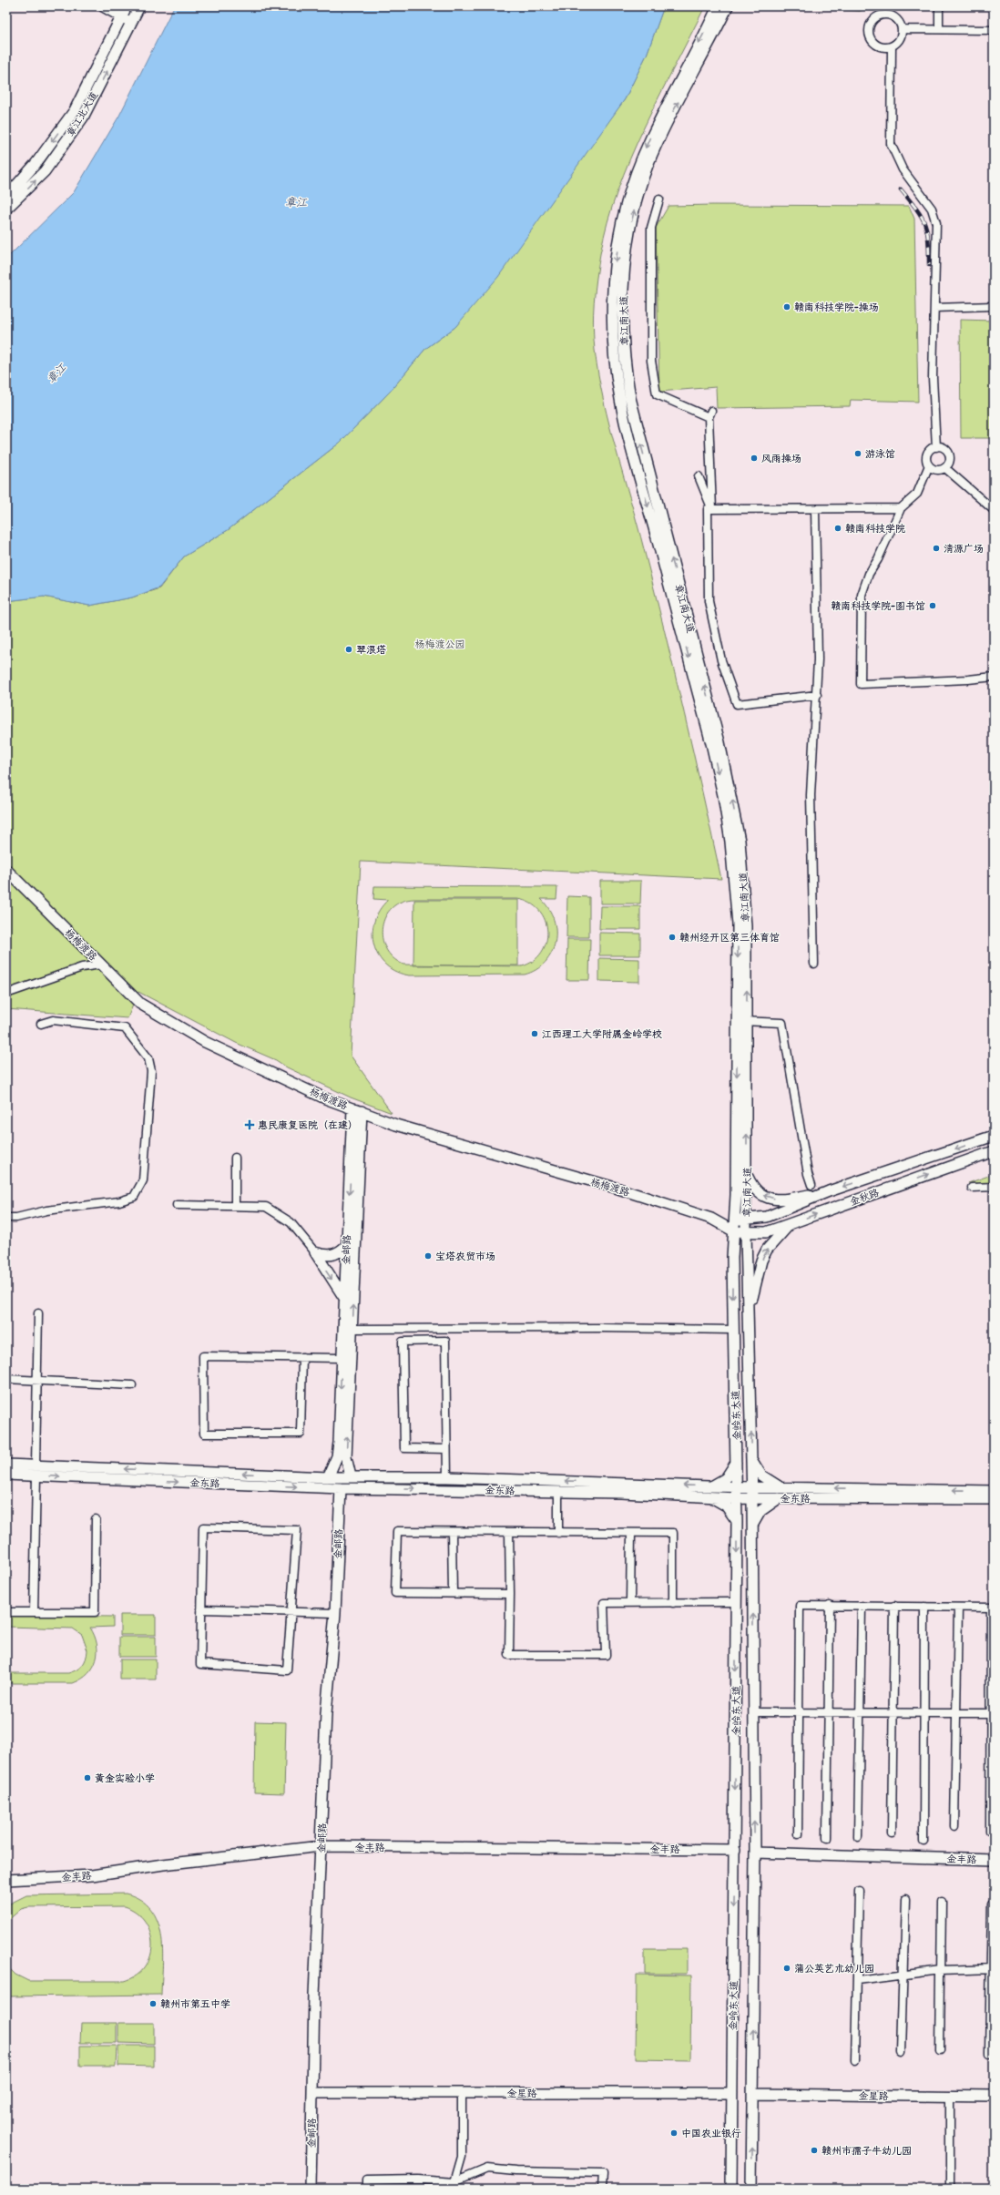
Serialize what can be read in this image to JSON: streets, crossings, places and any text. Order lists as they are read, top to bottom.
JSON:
{
  "streets": {
    "street": [
      "章江北大道",
      "章江南大道",
      "杨梅渡路",
      "金秋路",
      "金邮路",
      "金岭东大道",
      "金东路",
      "金丰路",
      "金星路"
    ]
  },
  "crossings": [
    ["章江南大道", "杨梅渡路"],
    ["章江南大道", "金秋路"],
    ["章江南大道", "金岭东大道"],
    ["杨梅渡路", "金秋路"],
    ["杨梅渡路", "金邮路"],
    ["杨梅渡路", "金岭东大道"],
    ["金秋路", "金岭东大道"],
    ["金邮路", "金东路"],
    ["金邮路", "金丰路"],
    ["金邮路", "金星路"],
    ["金岭东大道", "金东路"],
    ["金岭东大道", "金丰路"],
    ["金岭东大道", "金星路"]
  ],
  "water": ["章江"],
  "parks": ["杨梅渡公园"],
  "places": {
    "other": [
      "赣南科技学院-操场",
      "游泳馆",
      "风雨操场",
      "赣南科技学院",
      "清源广场",
      "赣南科技学院-图书馆",
      "翠浪塔",
      "赣州经开区第三体育馆",
      "江西理工大学附属金岭学校",
      "宝塔农贸市场",
      "黄金实验小学",
      "蒲公英艺术幼儿园",
      "赣州市第五中学",
      "中国农业银行",
      "赣州市孺子牛幼儿园"
    ],
    "health": ["惠民康复医院（在建）"]
  }
}
